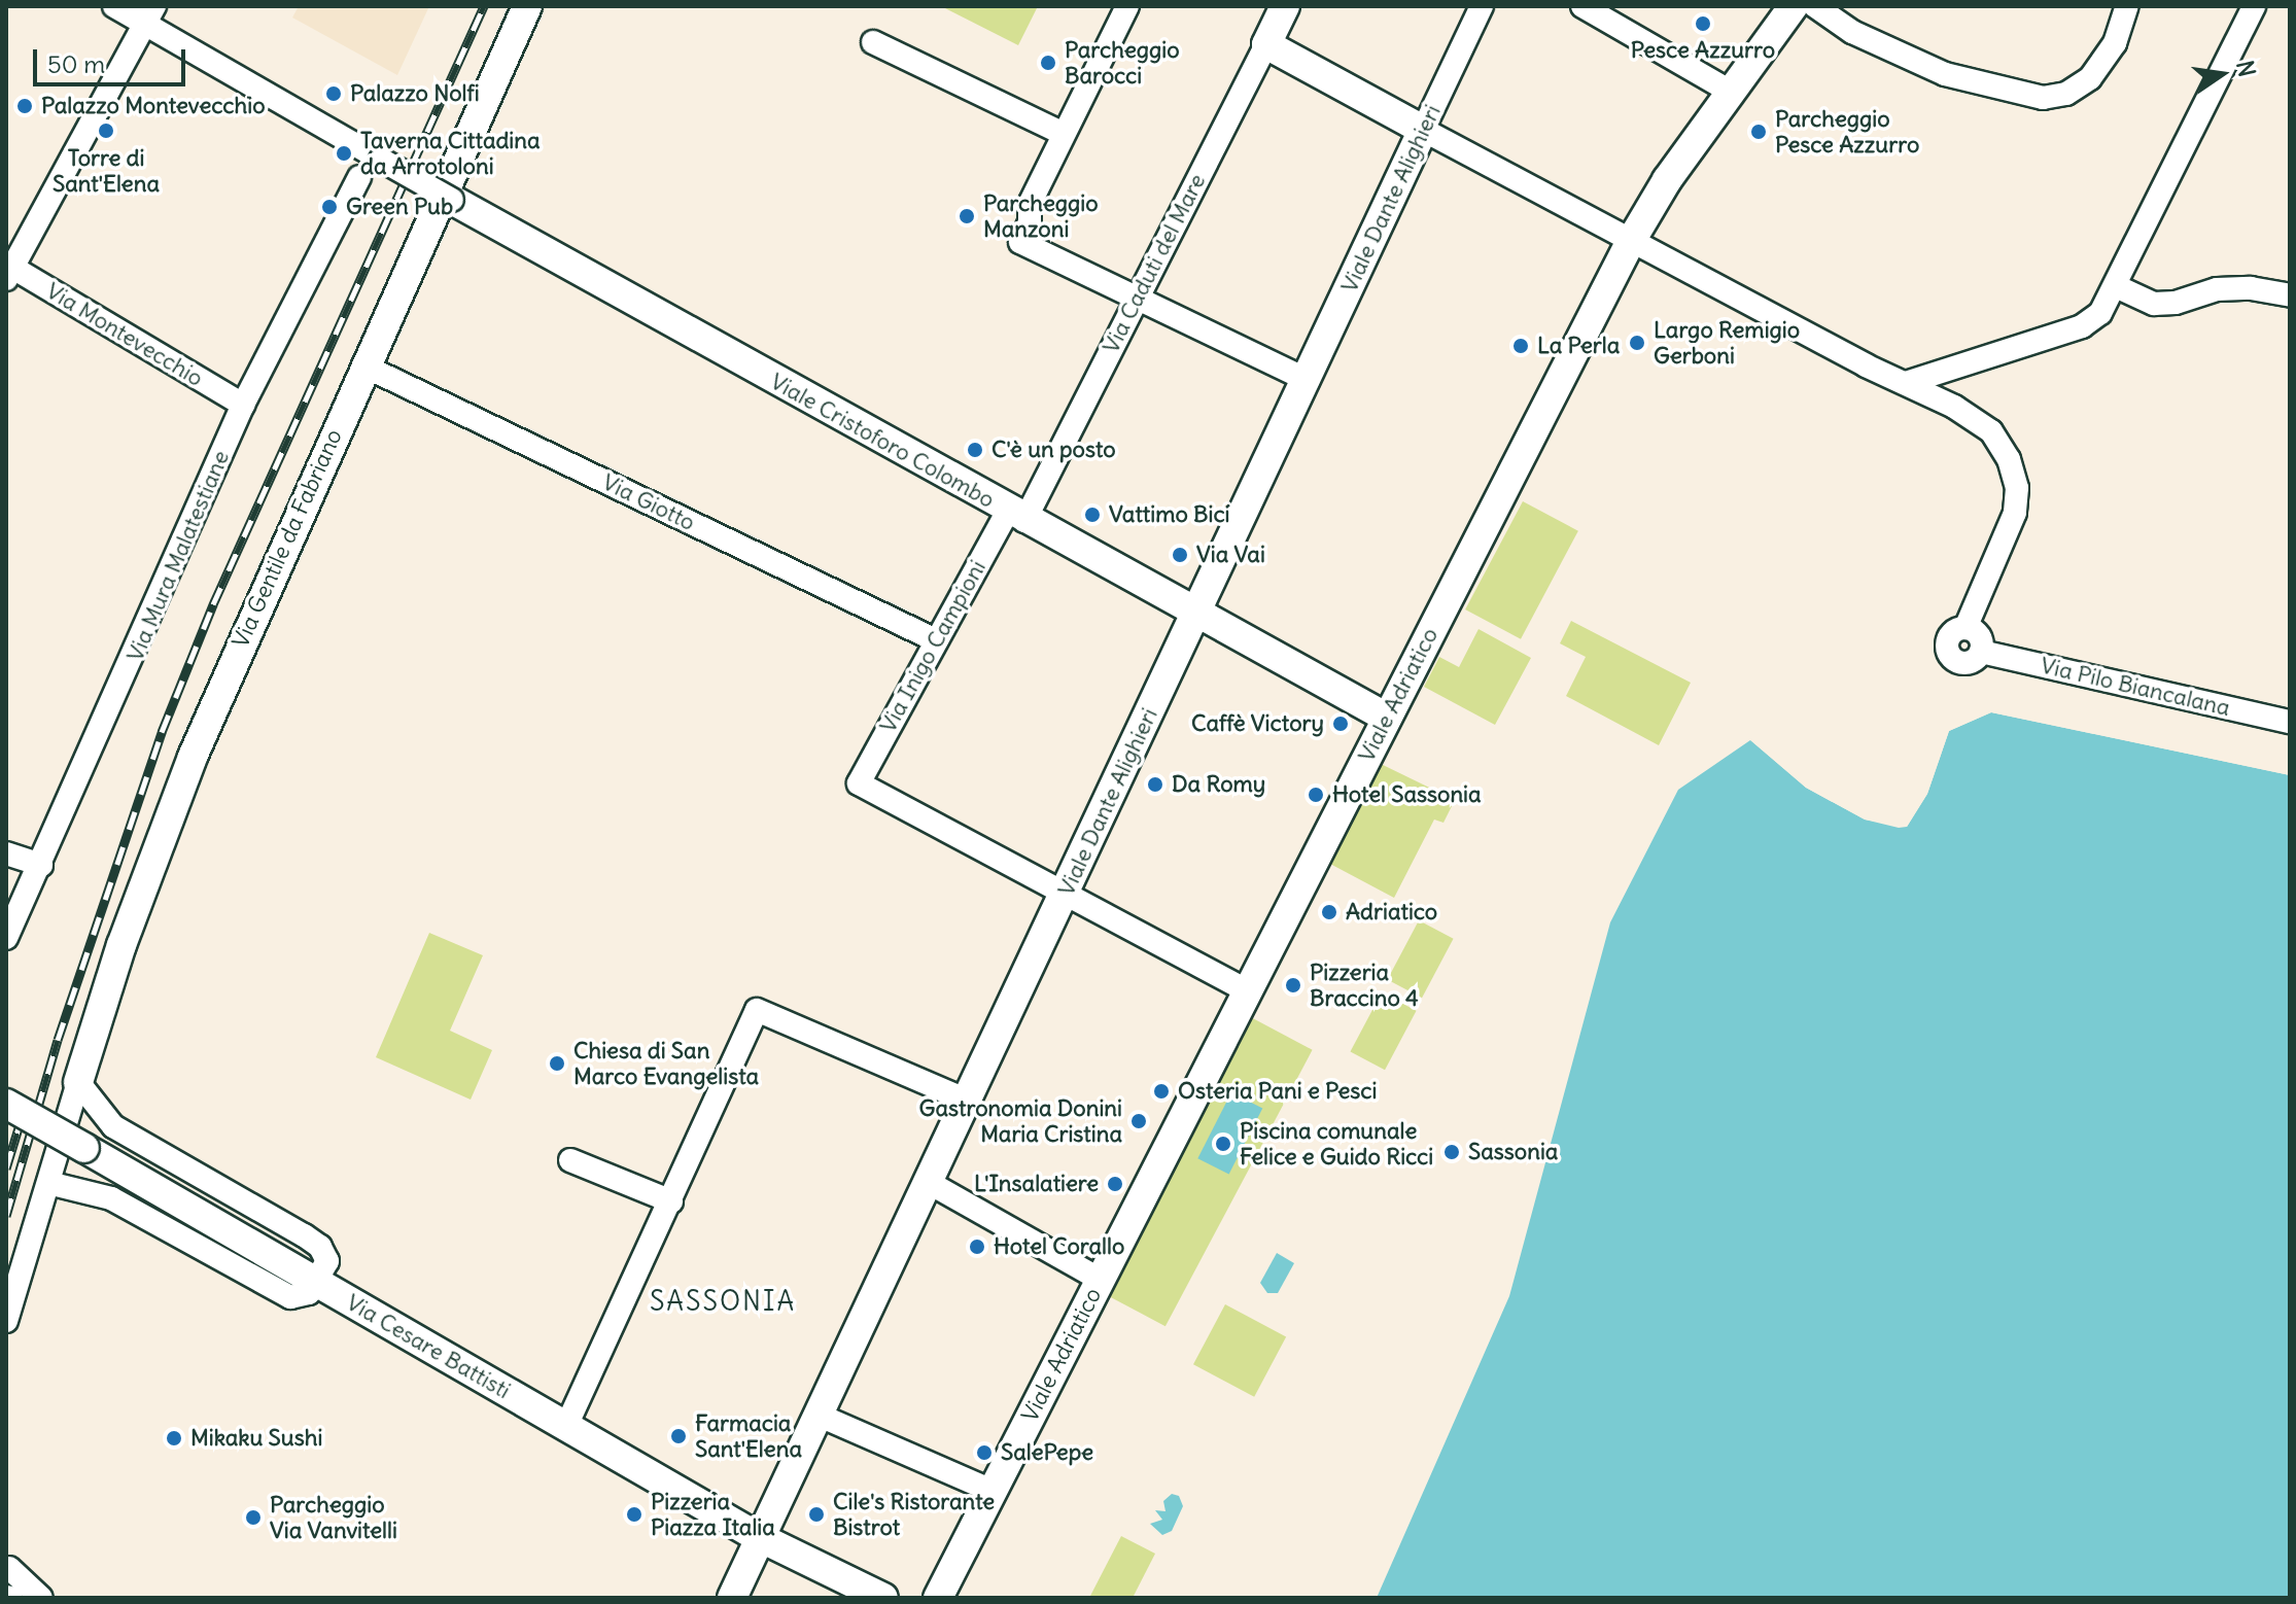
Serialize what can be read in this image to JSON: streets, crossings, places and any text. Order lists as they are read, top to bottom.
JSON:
{
  "streets": {
    "street": [
      "Viale Dante Alighieri",
      "Via Caduti del Mare",
      "Via Montevecchio",
      "Viale Cristoforo Colombo",
      "Via Giotto",
      "Via Gentile da Fabriano",
      "Via Mura Malatestiane",
      "Via Inigo Campioni",
      "Via Pilo Biancalana",
      "Viale Adriatico",
      "Via Cesare Battisti"
    ]
  },
  "crossings": [
    ["Viale Dante Alighieri", "Viale Cristoforo Colombo"],
    ["Viale Dante Alighieri", "Via Inigo Campioni"],
    ["Viale Dante Alighieri", "Via Pilo Biancalana"],
    ["Viale Dante Alighieri", "Via Cesare Battisti"],
    ["Via Caduti del Mare", "Viale Cristoforo Colombo"],
    ["Via Caduti del Mare", "Via Inigo Campioni"],
    ["Via Montevecchio", "Via Mura Malatestiane"],
    ["Viale Cristoforo Colombo", "Via Inigo Campioni"],
    ["Viale Cristoforo Colombo", "Viale Adriatico"],
    ["Via Giotto", "Via Gentile da Fabriano"],
    ["Via Giotto", "Via Inigo Campioni"],
    ["Via Pilo Biancalana", "Viale Adriatico"]
  ],
  "districts": ["SASSONIA"],
  "places": [
    "Pesce Azzurro",
    "Parcheggio Barocci",
    "Palazzo Nolfi",
    "Palazzo Montevecchio",
    "Torre di Sant'Elena",
    "Parcheggio Pesce Azzurro",
    "Taverna Cittadina da Arrotoloni",
    "Green Pub",
    "Parcheggio Manzoni",
    "Largo Remigio Gerboni",
    "La Perla",
    "C'è un posto",
    "Vattimo Bici",
    "Via Vai",
    "Caffè Victory",
    "Da Romy",
    "Hotel Sassonia",
    "Adriatico",
    "Pizzeria Braccino 4",
    "Chiesa di San Marco Evangelista",
    "Osteria Pani e Pesci",
    "Gastronomia Donini Maria Cristina",
    "Piscina comunale Felice e Guido Ricci",
    "Sassonia",
    "L'Insalatiere",
    "Hotel Corallo",
    "Farmacia Sant'Elena",
    "Mikaku Sushi",
    "SalePepe",
    "Pizzeria Piazza Italia",
    "Cile's Ristorante Bistrot",
    "Parcheggio Via Vanvitelli"
  ],
  "scale_bar": "50 m",
  "north": "right"
}
